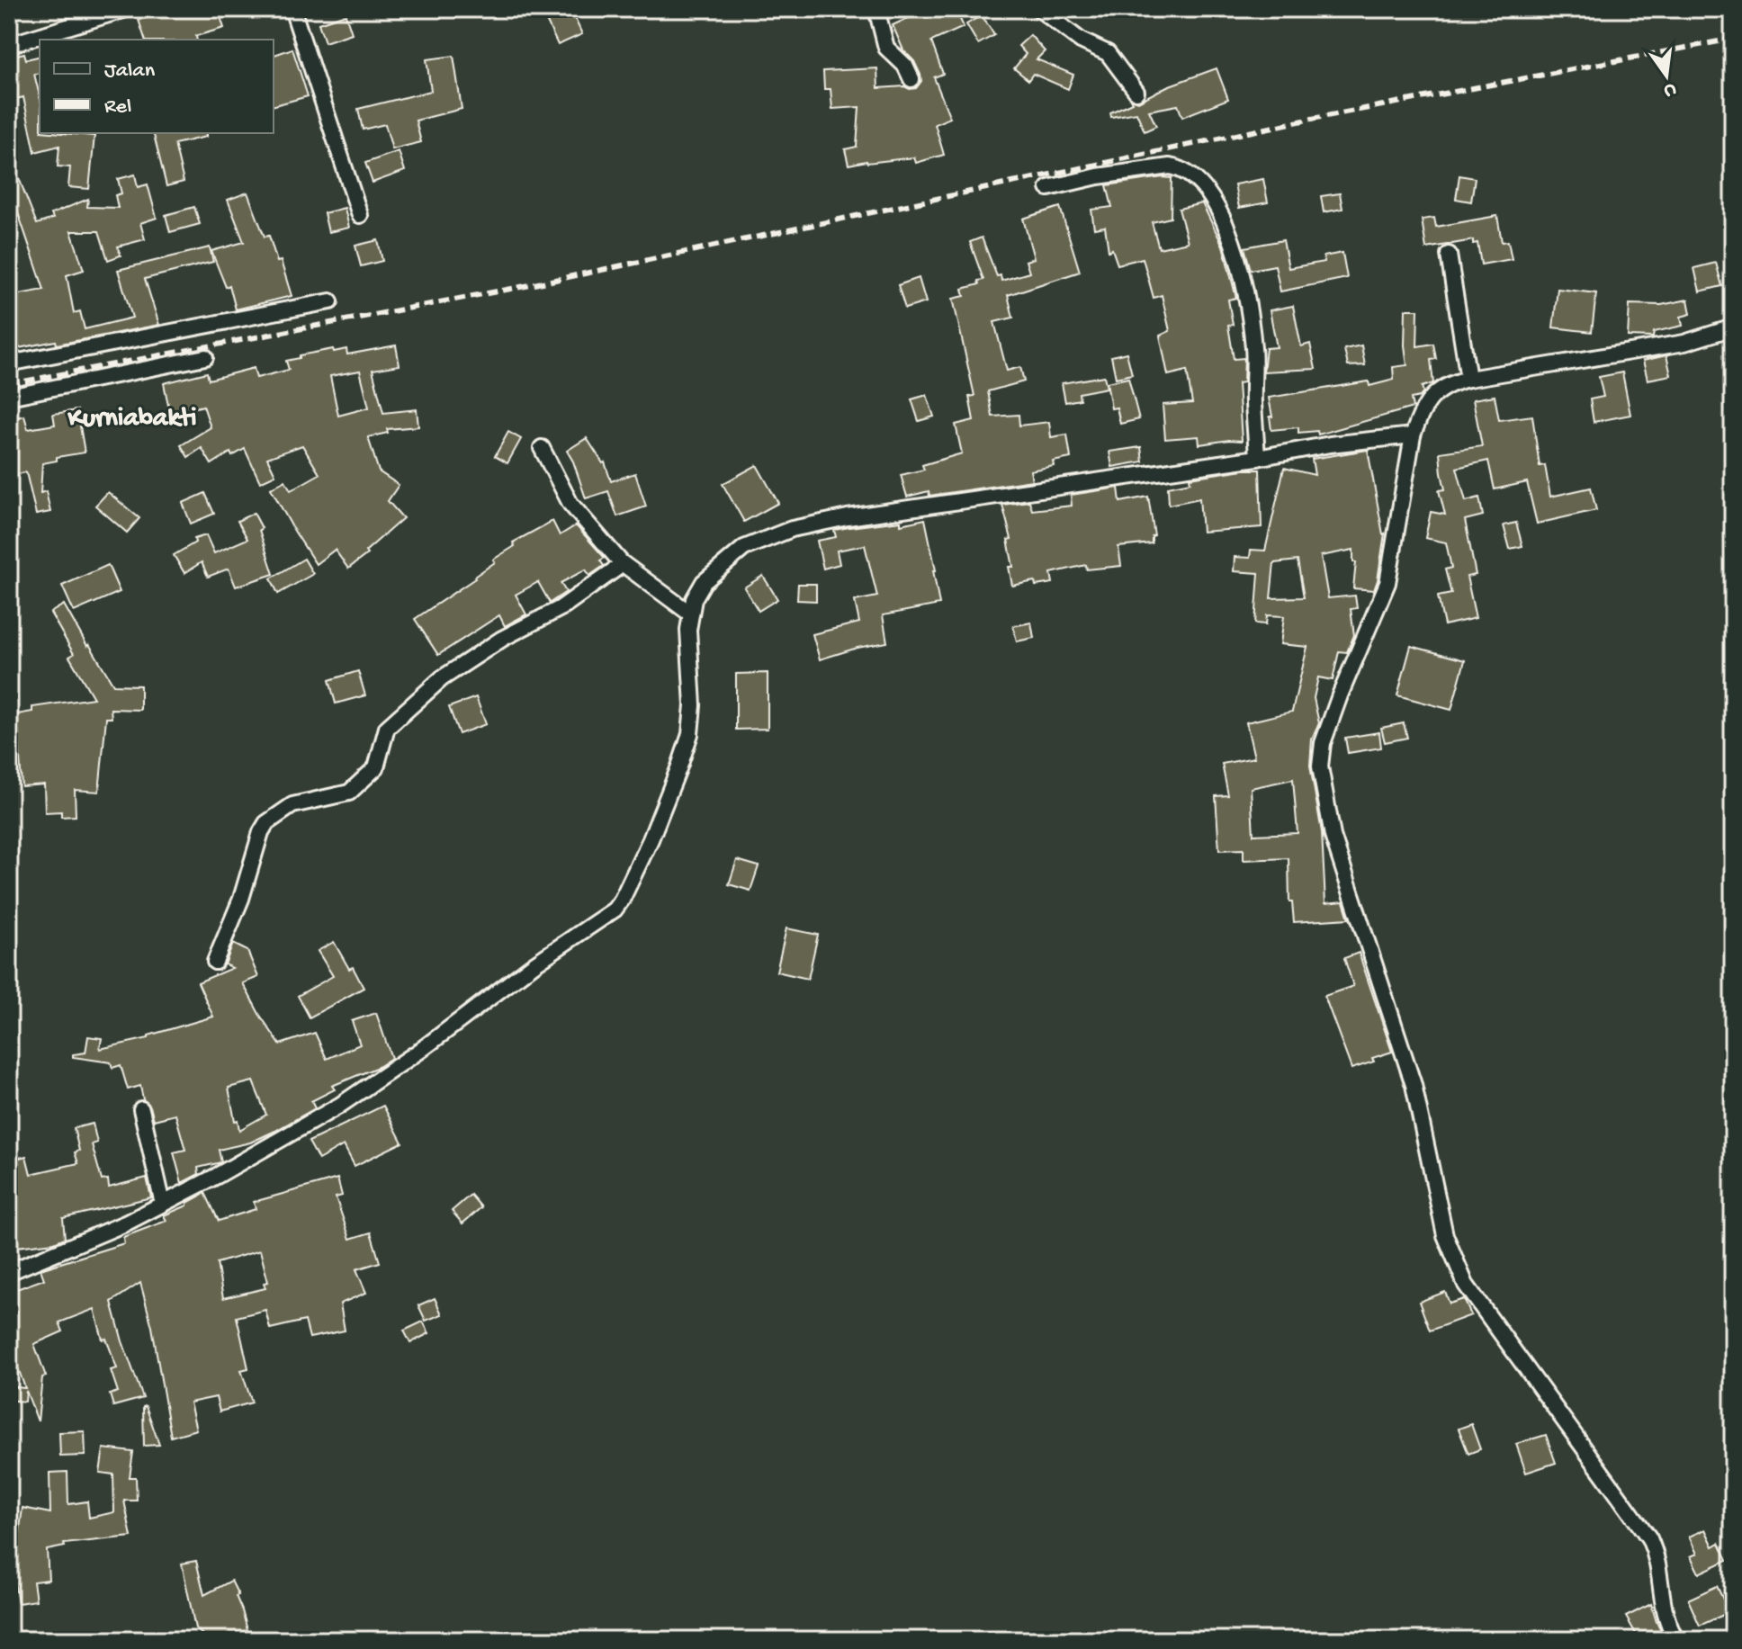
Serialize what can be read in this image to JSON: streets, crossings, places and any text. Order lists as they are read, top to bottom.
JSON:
{
  "districts": ["Kurniabakti"],
  "legend": ["Jalan", "Rel"],
  "north": "bottom"
}
